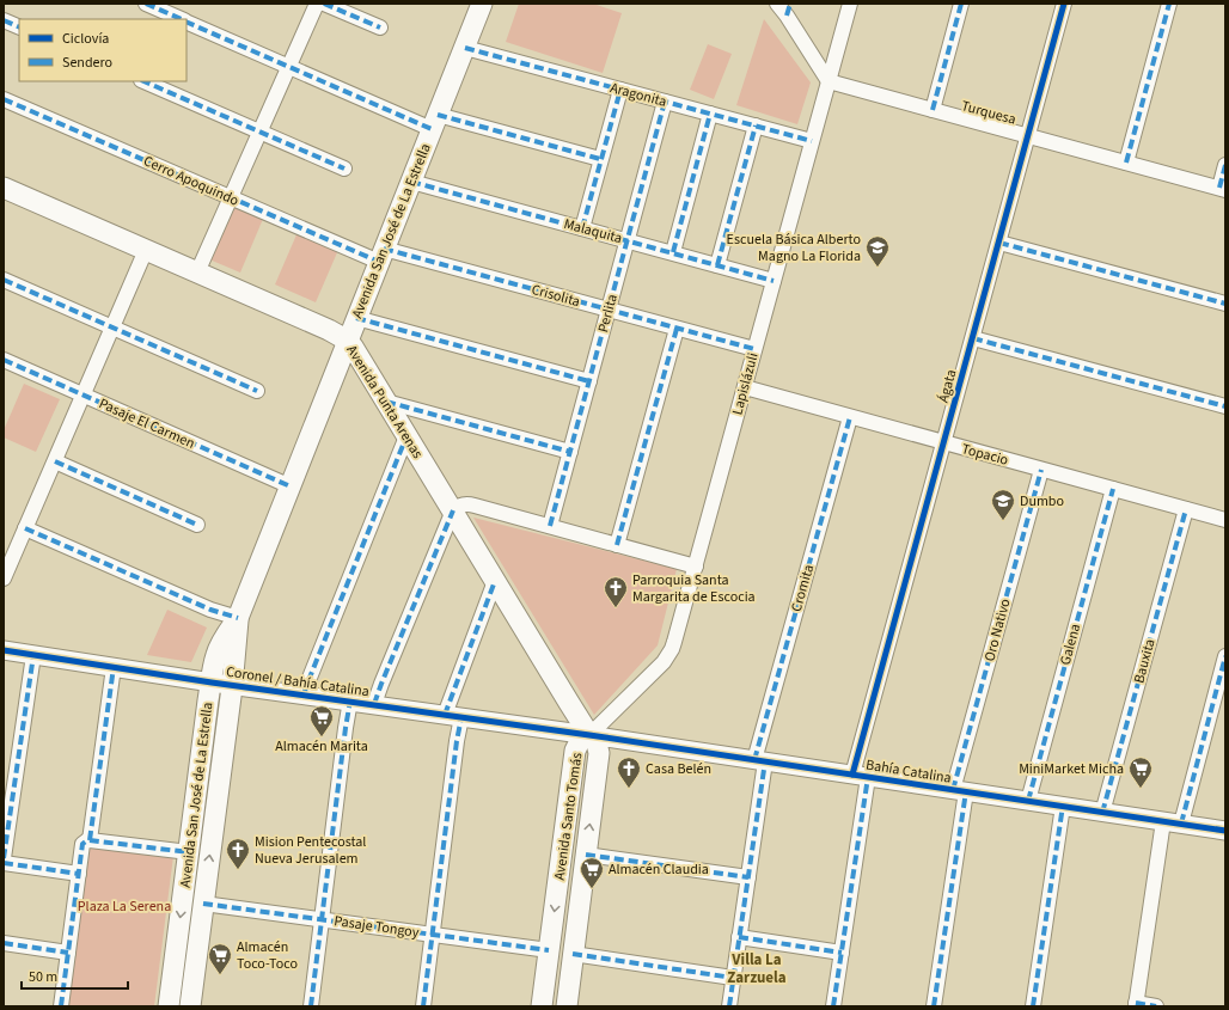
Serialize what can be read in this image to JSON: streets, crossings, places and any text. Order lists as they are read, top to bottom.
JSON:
{
  "streets": {
    "main road": ["Avenida San José de La Estrella", "Avenida Punta Arenas", "Avenida Santo Tomás"],
    "street": [
      "Aragonita",
      "Turquesa",
      "Cerro Apoquindo",
      "Malaquita",
      "Crisolita",
      "Perlita",
      "Lapislázuli",
      "Ágata",
      "Pasaje El Carmen",
      "Topacio",
      "Cromita",
      "Oro Nativo",
      "Galena",
      "Bauxita",
      "Coronel / Bahía Catalina",
      "Bahía Catalina",
      "Pasaje Tongoy"
    ]
  },
  "crossings": [
    ["Aragonita", "Avenida San José de La Estrella"],
    ["Aragonita", "Perlita"],
    ["Aragonita", "Lapislázuli"],
    ["Turquesa", "Lapislázuli"],
    ["Turquesa", "Ágata"],
    ["Cerro Apoquindo", "Avenida San José de La Estrella"],
    ["Cerro Apoquindo", "Crisolita"],
    ["Avenida San José de La Estrella", "Malaquita"],
    ["Avenida San José de La Estrella", "Crisolita"],
    ["Avenida San José de La Estrella", "Avenida Punta Arenas"],
    ["Avenida San José de La Estrella", "Pasaje El Carmen"],
    ["Avenida San José de La Estrella", "Coronel / Bahía Catalina"],
    ["Avenida San José de La Estrella", "Pasaje Tongoy"],
    ["Malaquita", "Perlita"],
    ["Malaquita", "Lapislázuli"],
    ["Crisolita", "Perlita"],
    ["Crisolita", "Lapislázuli"],
    ["Lapislázuli", "Avenida Punta Arenas"],
    ["Lapislázuli", "Topacio"],
    ["Lapislázuli", "Coronel / Bahía Catalina"],
    ["Lapislázuli", "Bahía Catalina"],
    ["Lapislázuli", "Avenida Santo Tomás"],
    ["Ágata", "Topacio"],
    ["Ágata", "Bahía Catalina"],
    ["Avenida Punta Arenas", "Coronel / Bahía Catalina"],
    ["Avenida Punta Arenas", "Bahía Catalina"],
    ["Avenida Punta Arenas", "Avenida Santo Tomás"],
    ["Topacio", "Cromita"],
    ["Topacio", "Oro Nativo"],
    ["Topacio", "Galena"],
    ["Topacio", "Bauxita"],
    ["Cromita", "Bahía Catalina"],
    ["Oro Nativo", "Bahía Catalina"],
    ["Galena", "Bahía Catalina"],
    ["Bauxita", "Bahía Catalina"],
    ["Coronel / Bahía Catalina", "Bahía Catalina"],
    ["Coronel / Bahía Catalina", "Avenida Santo Tomás"],
    ["Bahía Catalina", "Avenida Santo Tomás"],
    ["Avenida Santo Tomás", "Pasaje Tongoy"]
  ],
  "districts": ["Villa La Zarzuela"],
  "parks": ["Plaza La Serena"],
  "places": {
    "school or university": ["Escuela Básica Alberto Magno La Florida", "Dumbo"],
    "church": ["Parroquia Santa Margarita de Escocia", "Casa Belén", "Mision Pentecostal Nueva Jerusalem"],
    "supermarket": [
      "Almacén Marita",
      "MiniMarket Micha",
      "Almacén Claudia",
      "Almacén Toco-Toco"
    ]
  },
  "legend": ["Ciclovía", "Sendero"],
  "scale_bar": "50 m"
}
